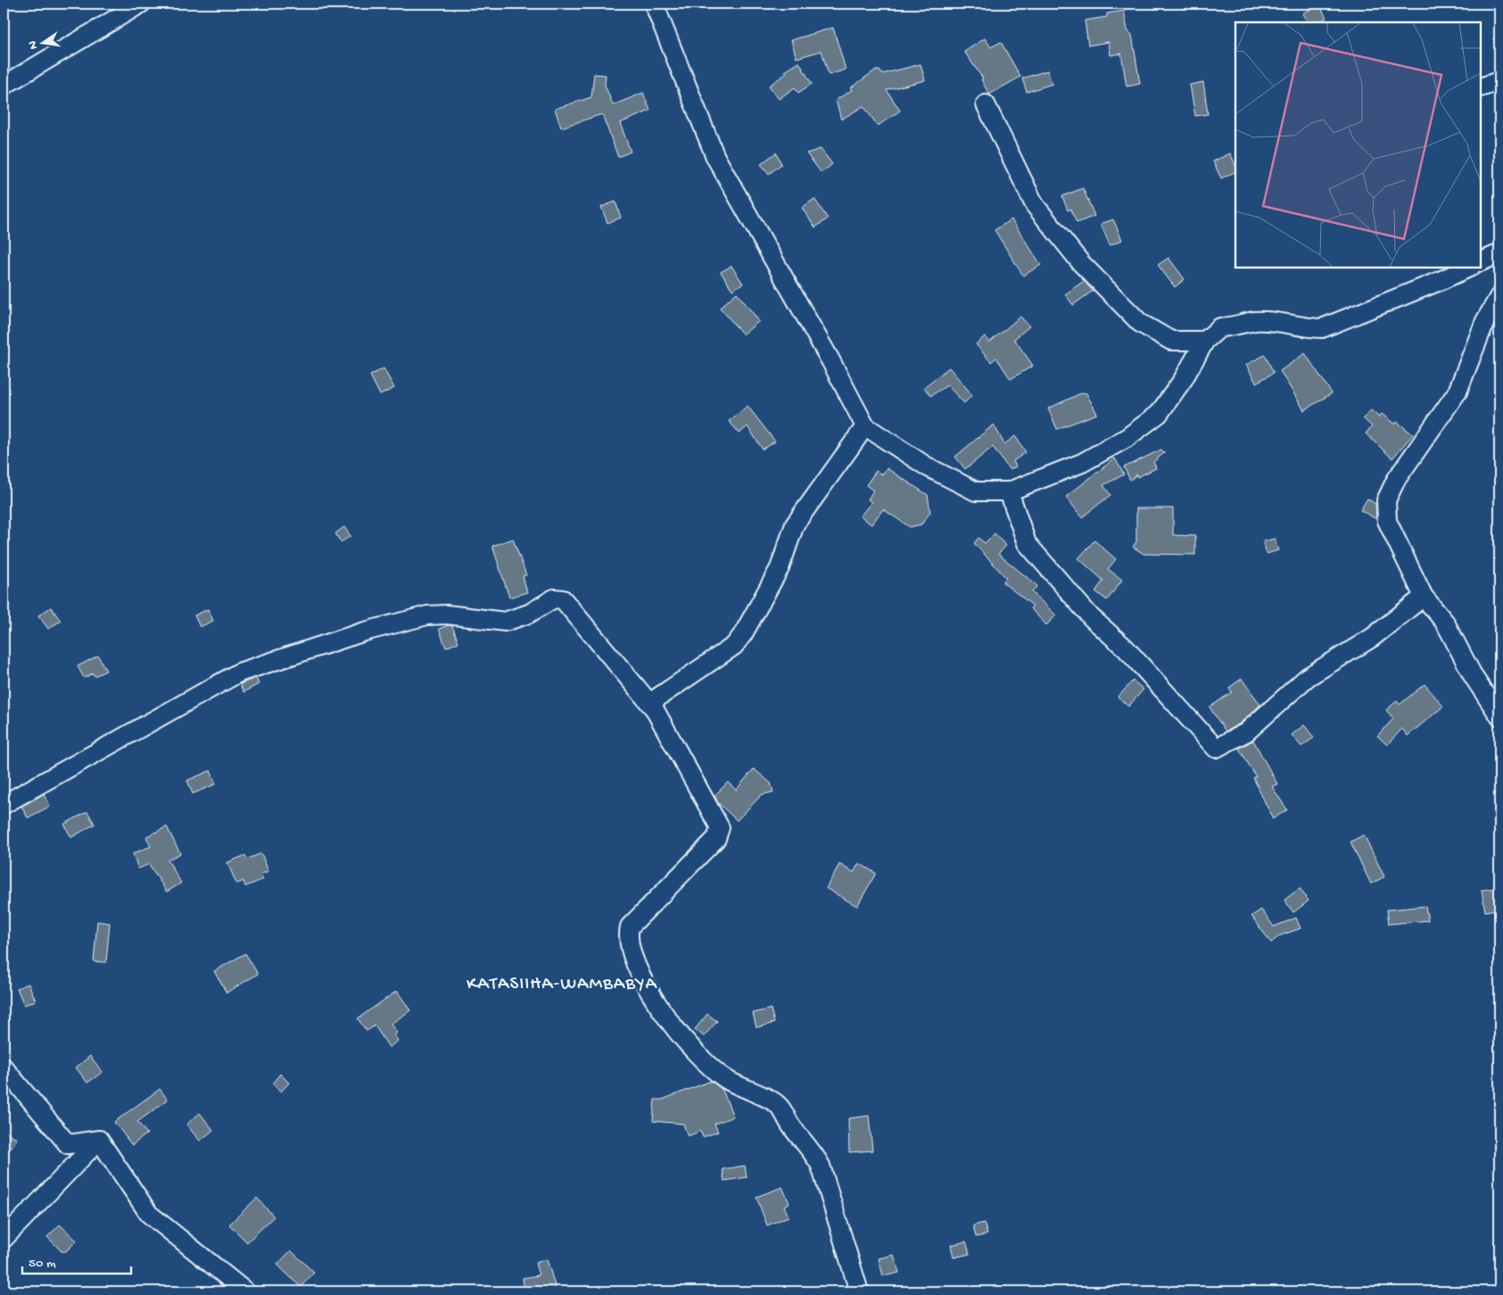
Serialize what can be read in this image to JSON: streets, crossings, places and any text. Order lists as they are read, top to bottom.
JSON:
{
  "districts": ["KATASIIHA-WAMBABYA"],
  "scale_bar": "50 m",
  "north": "left"
}
